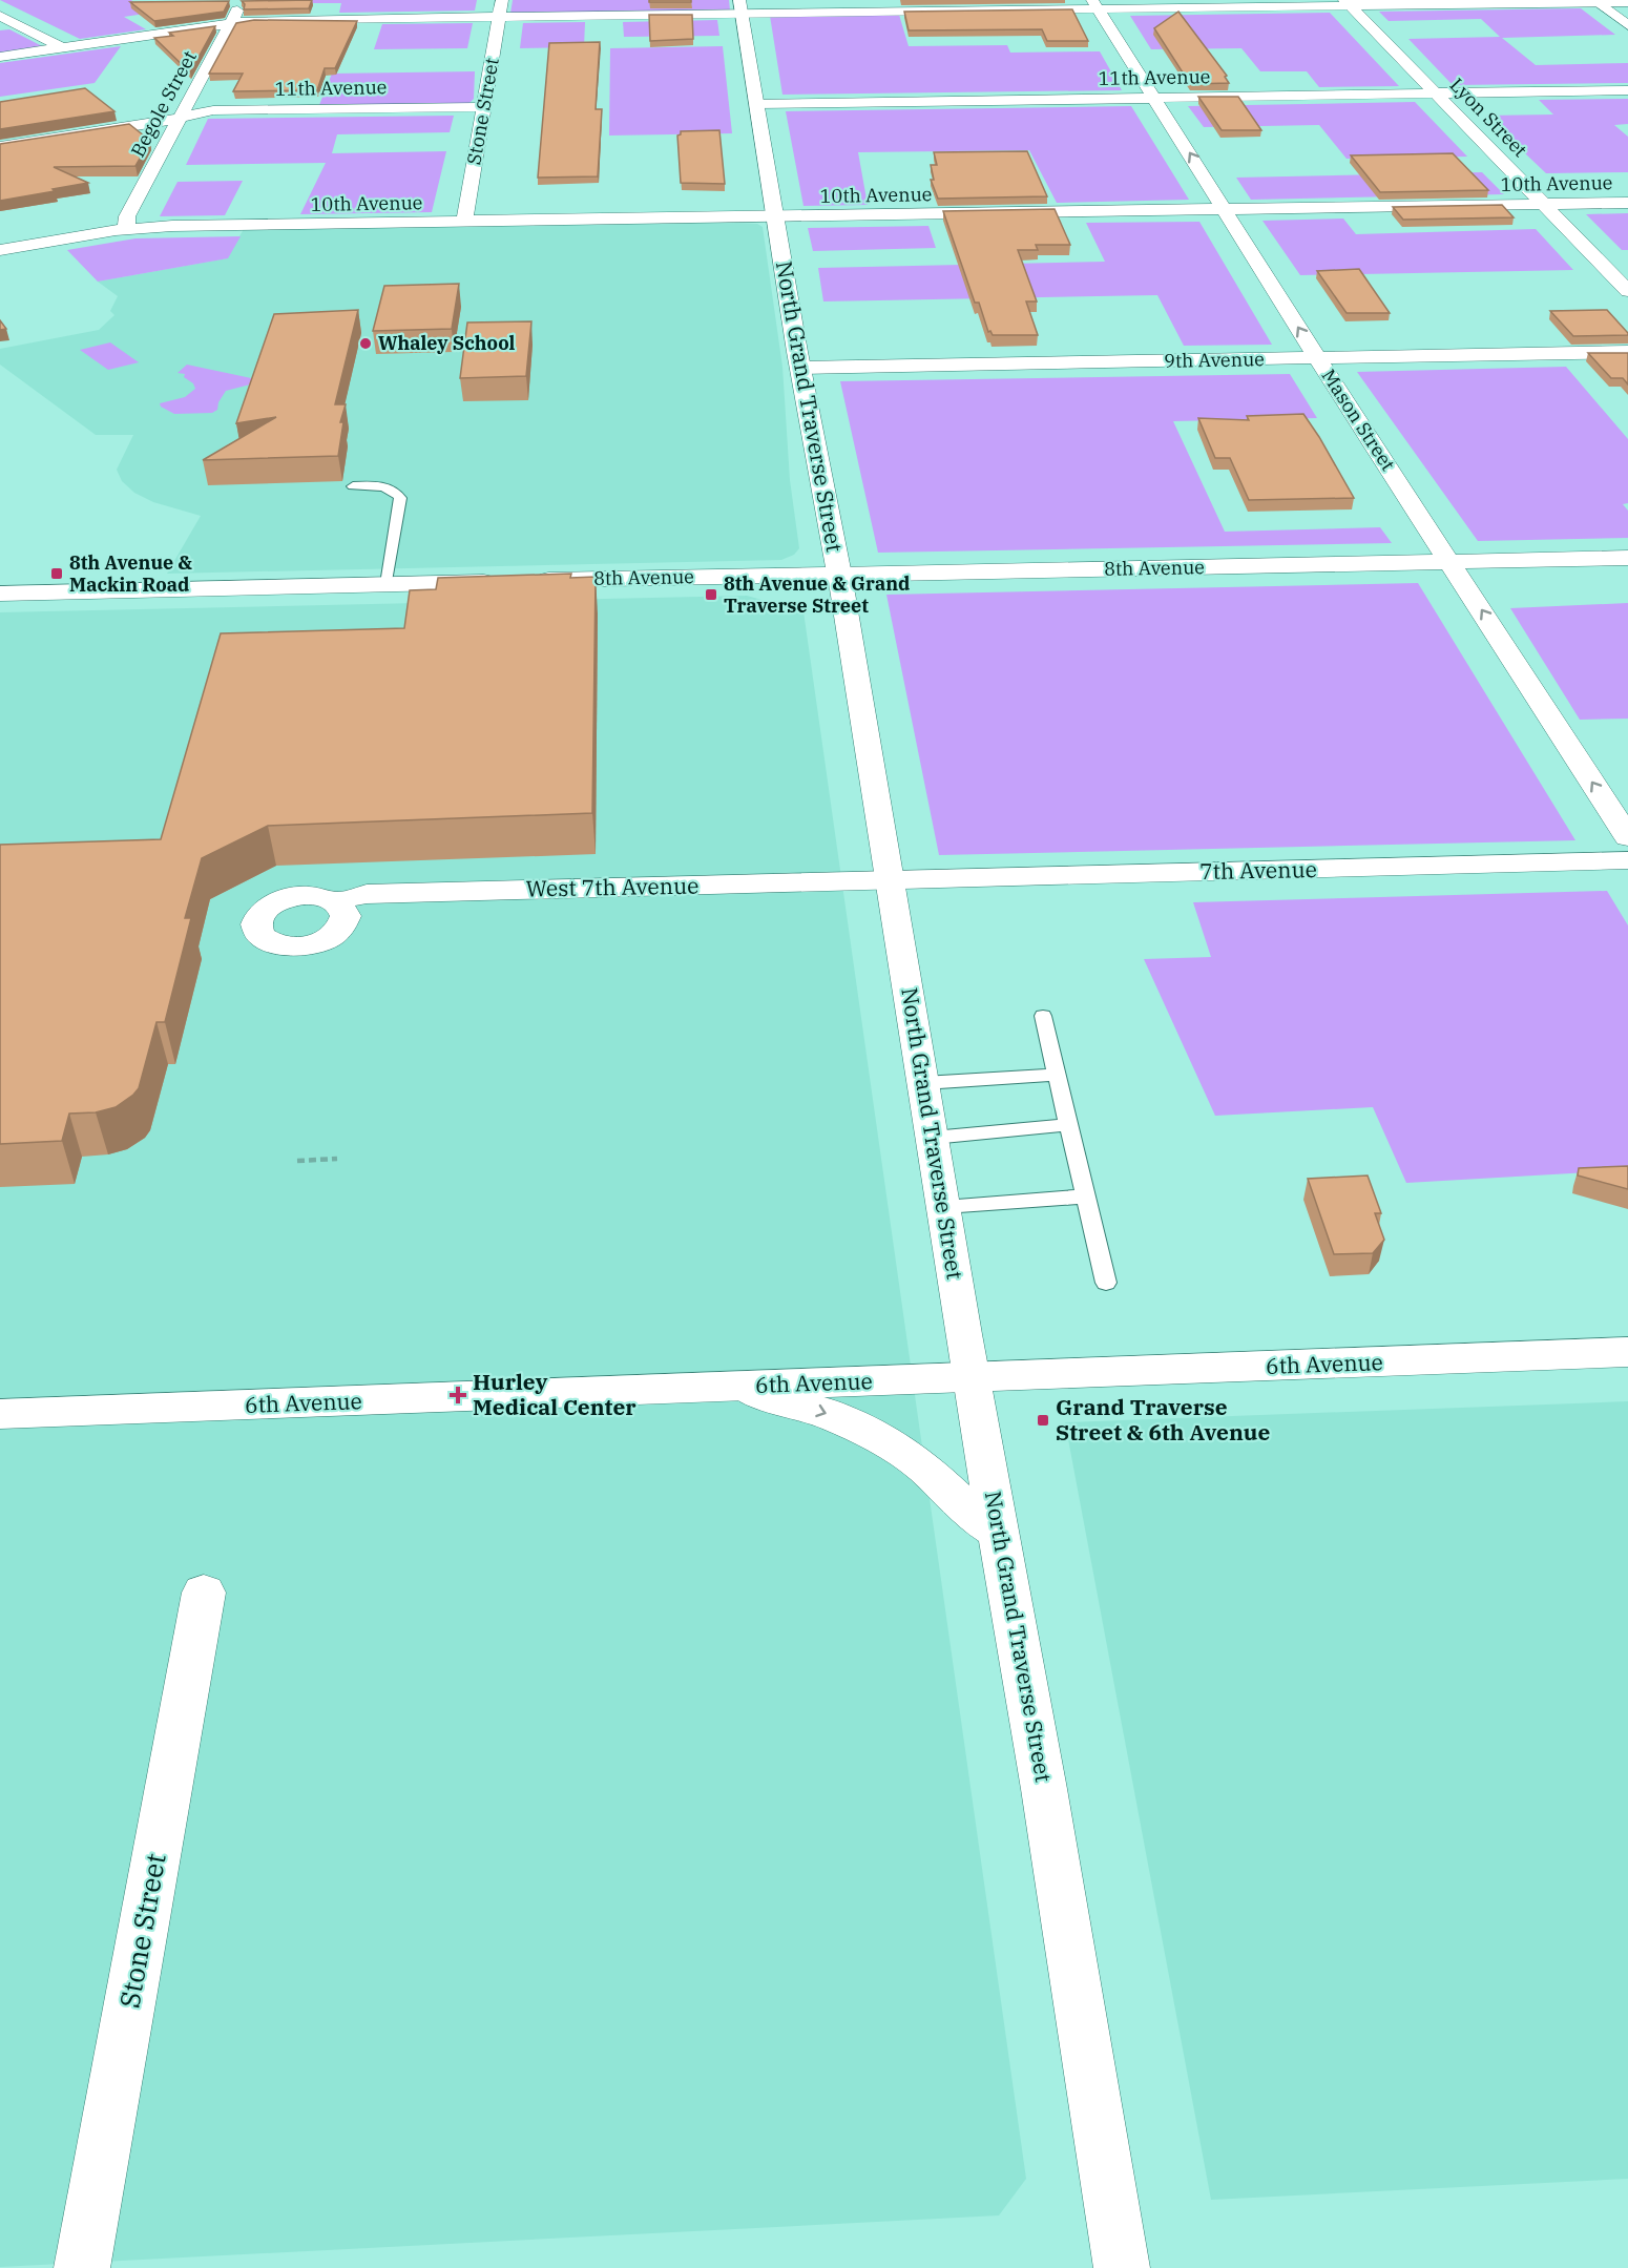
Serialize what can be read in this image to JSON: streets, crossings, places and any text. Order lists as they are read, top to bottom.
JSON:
{
  "streets": {
    "street": [
      "11th Avenue",
      "Begole Street",
      "Stone Street",
      "Lyon Street",
      "10th Avenue",
      "9th Avenue",
      "North Grand Traverse Street",
      "Mason Street",
      "8th Avenue",
      "7th Avenue",
      "West 7th Avenue",
      "6th Avenue"
    ]
  },
  "crossings": [
    ["11th Avenue", "Begole Street"],
    ["11th Avenue", "Stone Street"],
    ["11th Avenue", "Lyon Street"],
    ["11th Avenue", "North Grand Traverse Street"],
    ["11th Avenue", "Mason Street"],
    ["Begole Street", "10th Avenue"],
    ["Stone Street", "10th Avenue"],
    ["Lyon Street", "10th Avenue"],
    ["10th Avenue", "North Grand Traverse Street"],
    ["10th Avenue", "Mason Street"],
    ["9th Avenue", "North Grand Traverse Street"],
    ["9th Avenue", "Mason Street"],
    ["North Grand Traverse Street", "8th Avenue"],
    ["North Grand Traverse Street", "7th Avenue"],
    ["North Grand Traverse Street", "West 7th Avenue"],
    ["North Grand Traverse Street", "6th Avenue"],
    ["Mason Street", "8th Avenue"],
    ["7th Avenue", "West 7th Avenue"]
  ],
  "one_way": ["Mason Street"],
  "places": {
    "other": ["Whaley School"],
    "transit": ["8th Avenue & Mackin Road", "8th Avenue & Grand Traverse Street", "Grand Traverse Street & 6th Avenue"],
    "health": ["Hurley Medical Center"]
  }
}
